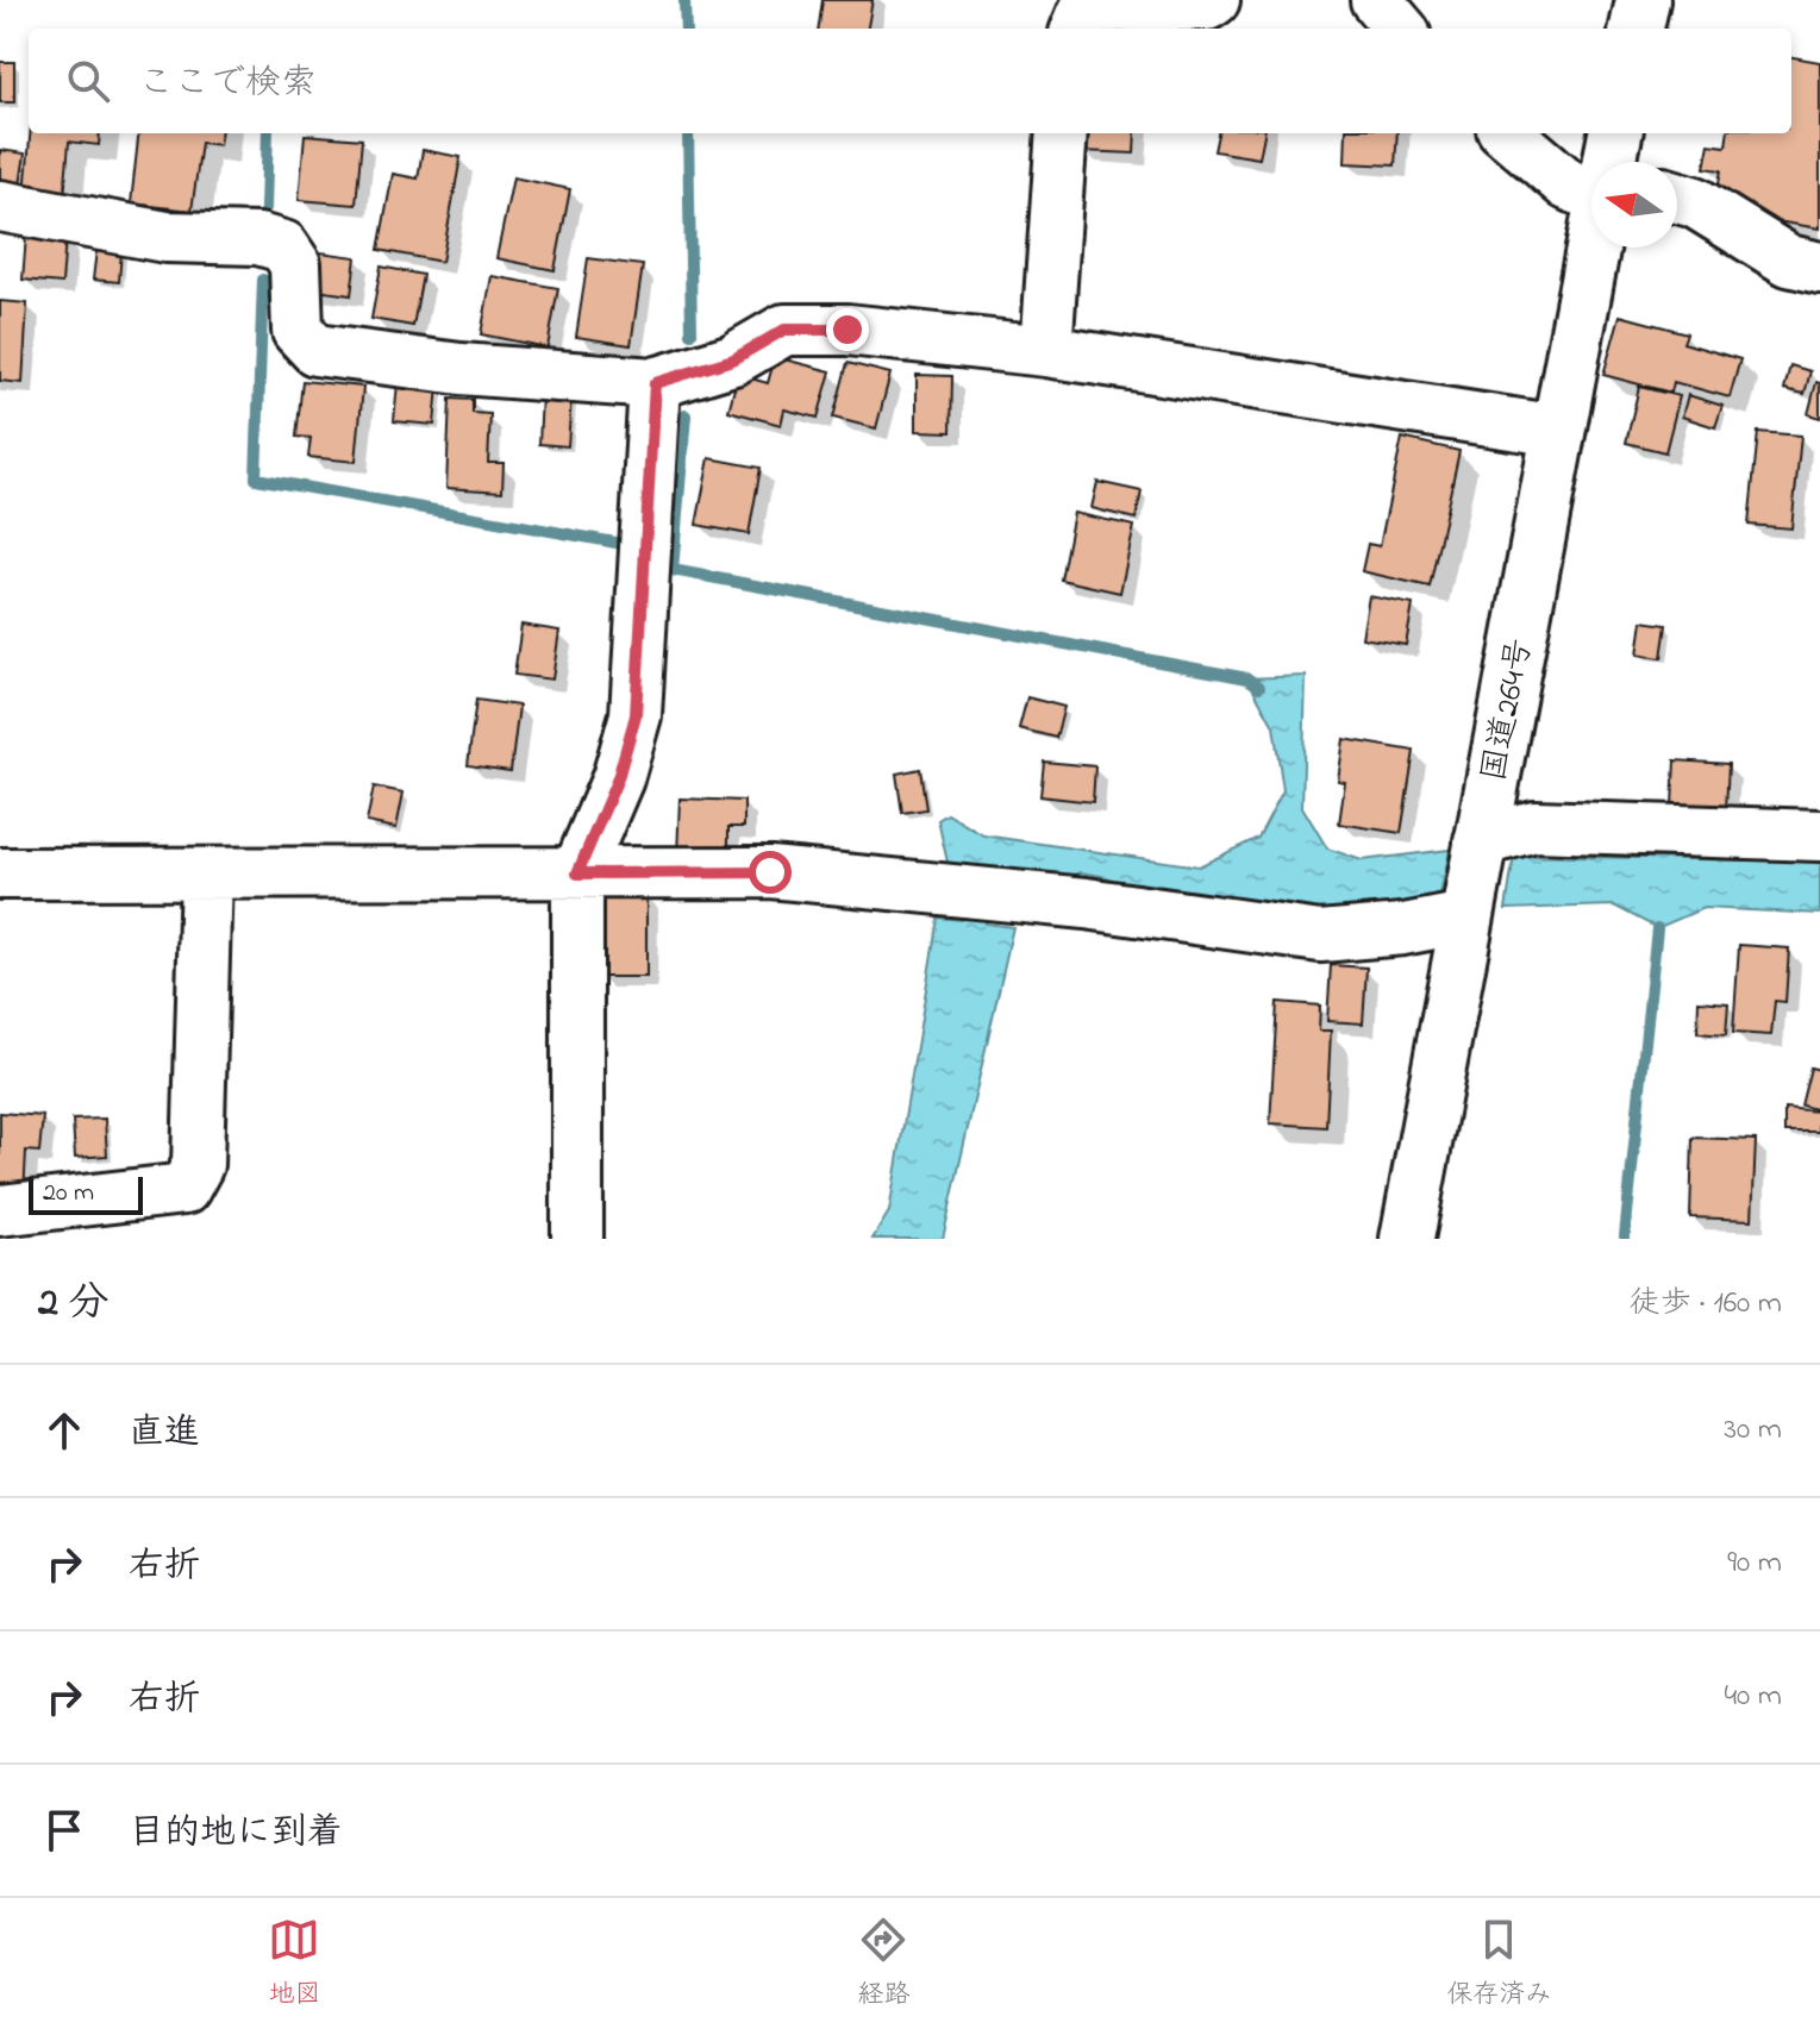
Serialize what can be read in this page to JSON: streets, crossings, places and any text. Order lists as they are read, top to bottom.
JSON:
{
  "streets": {
    "highway": ["国道264号"]
  },
  "scale_bar": "20 m",
  "north": "left",
  "page": {
    "search": "ここで検索",
    "scale": "20 m",
    "heading": ["2 分", "徒歩 · 160 m"],
    "list": [
      ["直進", "30 m"],
      ["右折", "90 m"],
      ["右折", "40 m"],
      "目的地に到着"
    ],
    "nav": ["地図", "経路", "保存済み"]
  }
}
